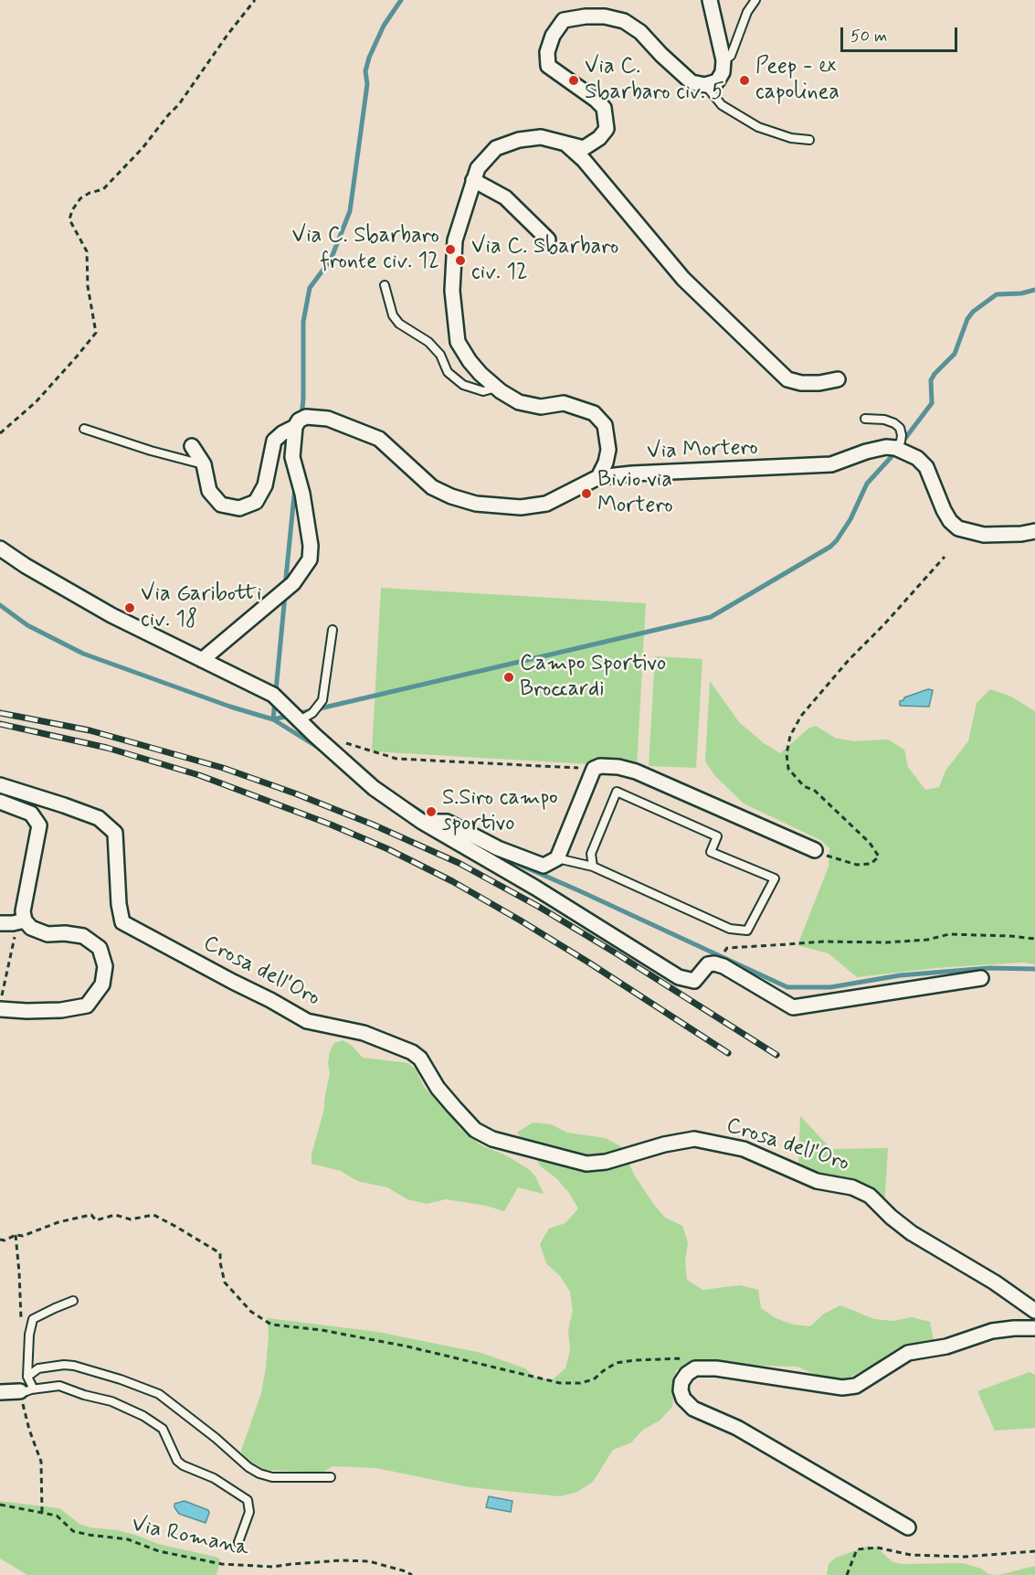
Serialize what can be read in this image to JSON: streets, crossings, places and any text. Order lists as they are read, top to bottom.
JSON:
{
  "streets": {
    "street": ["Via Mortero", "Crosa dell'Oro"],
    "path": ["Via Romana"]
  },
  "places": [
    "Via C. Sbarbaro civ. 5",
    "Peep - ex capolinea",
    "Via C. Sbarbaro fronte civ. 12",
    "Via C. Sbarbaro civ. 12",
    "Bivio via Mortero",
    "Via Garibotti civ. 18",
    "Campo Sportivo Broccardi",
    "S.Siro campo sportivo"
  ],
  "scale_bar": "50 m"
}
